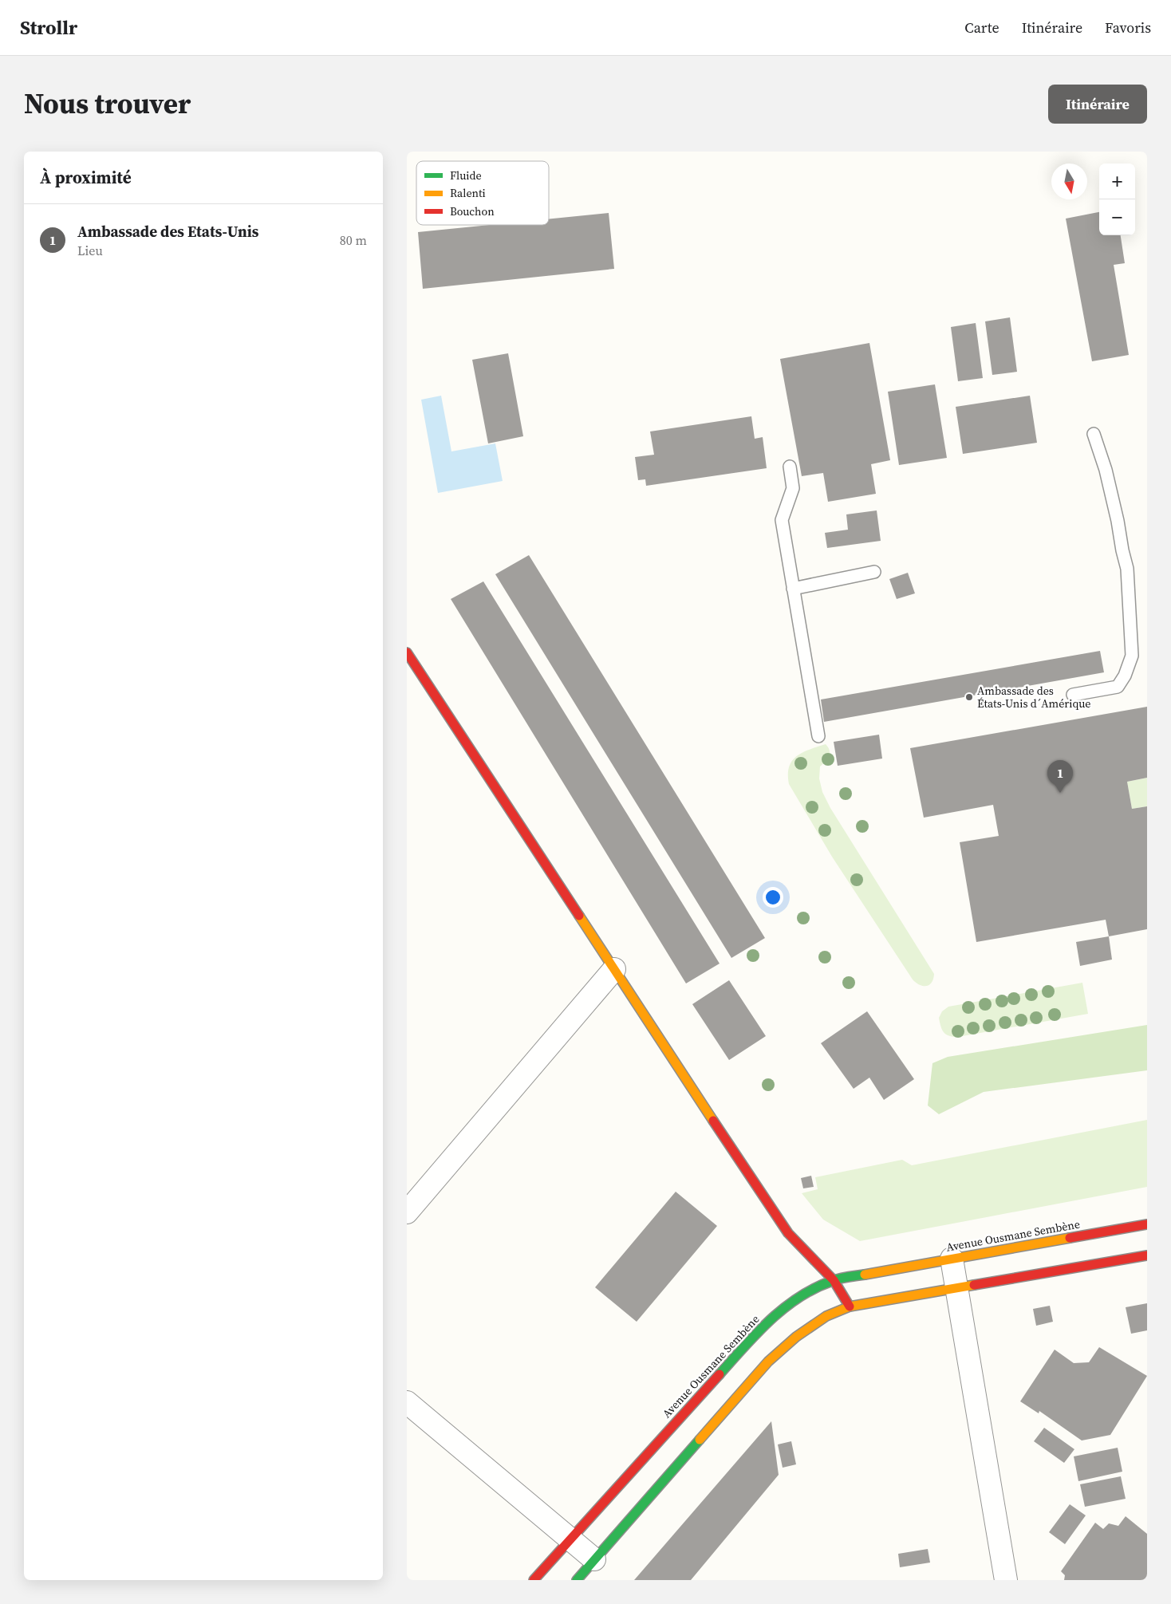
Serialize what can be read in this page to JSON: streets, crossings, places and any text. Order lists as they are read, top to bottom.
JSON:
{
  "streets": {
    "main road": ["Avenue Ousmane Sembène"]
  },
  "places": ["Ambassade des États-Unis d´Amérique"],
  "legend": ["Fluide", "Ralenti", "Bouchon"],
  "north": "bottom",
  "page": {
    "header": "Strollr",
    "nav": ["Carte", "Itinéraire", "Favoris"],
    "title": "Nous trouver",
    "buttons": "Itinéraire",
    "heading": "À proximité",
    "map_buttons": ["+", "−"],
    "list": [
      {
        "mark": "1",
        "name": "Ambassade des Etats-Unis",
        "note": "Lieu",
        "value": "80 m"
      }
    ],
    "pins": "1"
  }
}
